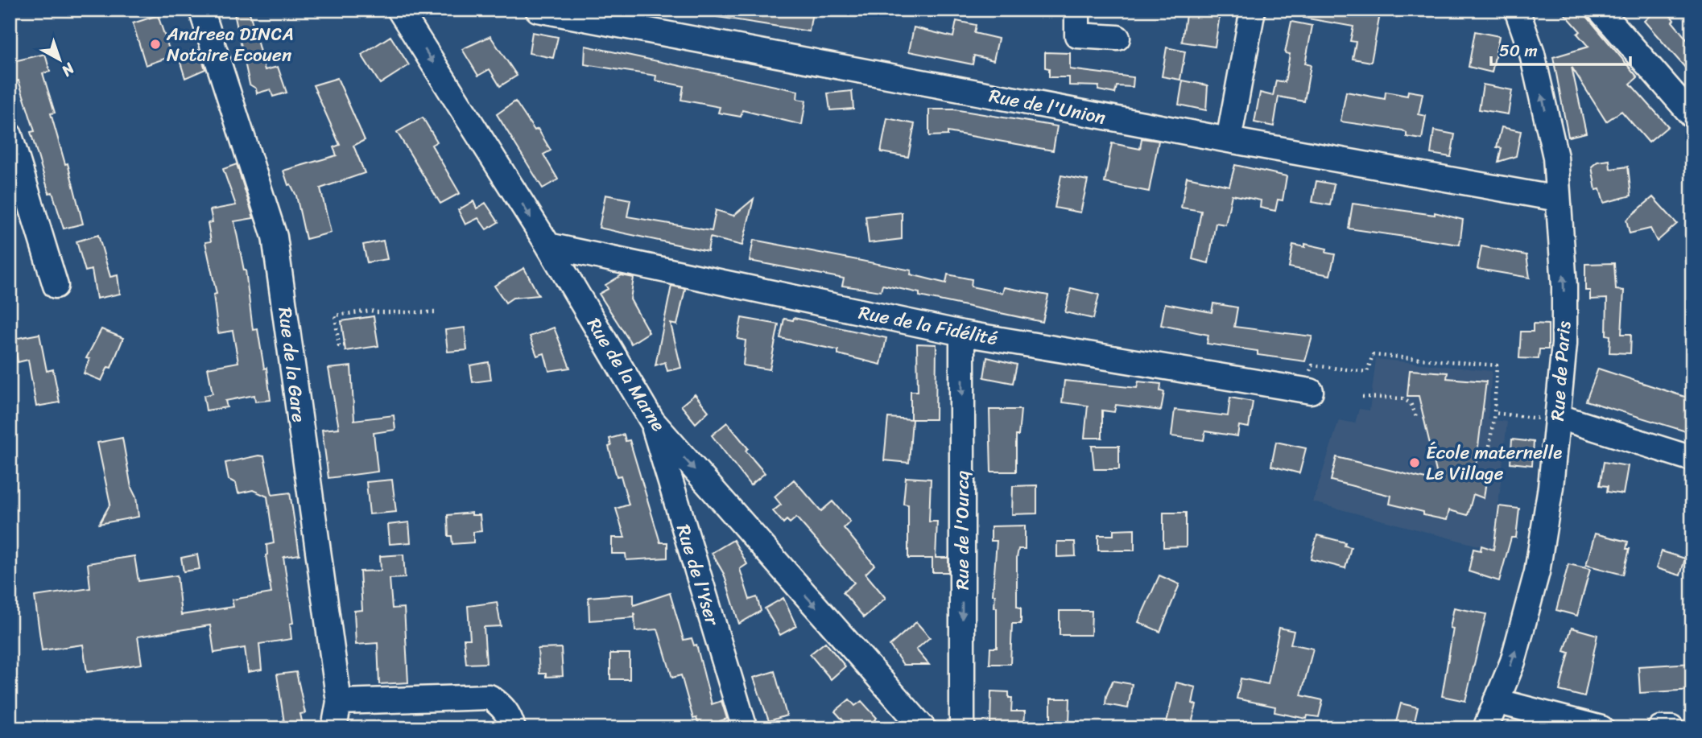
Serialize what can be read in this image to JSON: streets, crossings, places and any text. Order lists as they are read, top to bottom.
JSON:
{
  "streets": {
    "street": [
      "Rue de l'Union",
      "Rue de la Fidélité",
      "Rue de la Gare",
      "Rue de Paris",
      "Rue de la Marne",
      "Rue de l'Ourcq",
      "Rue de l'Yser"
    ]
  },
  "crossings": [
    ["Rue de l'Union", "Rue de Paris"],
    ["Rue de la Fidélité", "Rue de la Marne"],
    ["Rue de la Fidélité", "Rue de l'Ourcq"],
    ["Rue de la Marne", "Rue de l'Yser"]
  ],
  "one_way": ["Rue de Paris", "Rue de la Marne", "Rue de l'Ourcq"],
  "places": ["Andreea DINCA Notaire Ecouen", "École maternelle Le Village"],
  "scale_bar": "50 m",
  "north": "bottom right"
}
